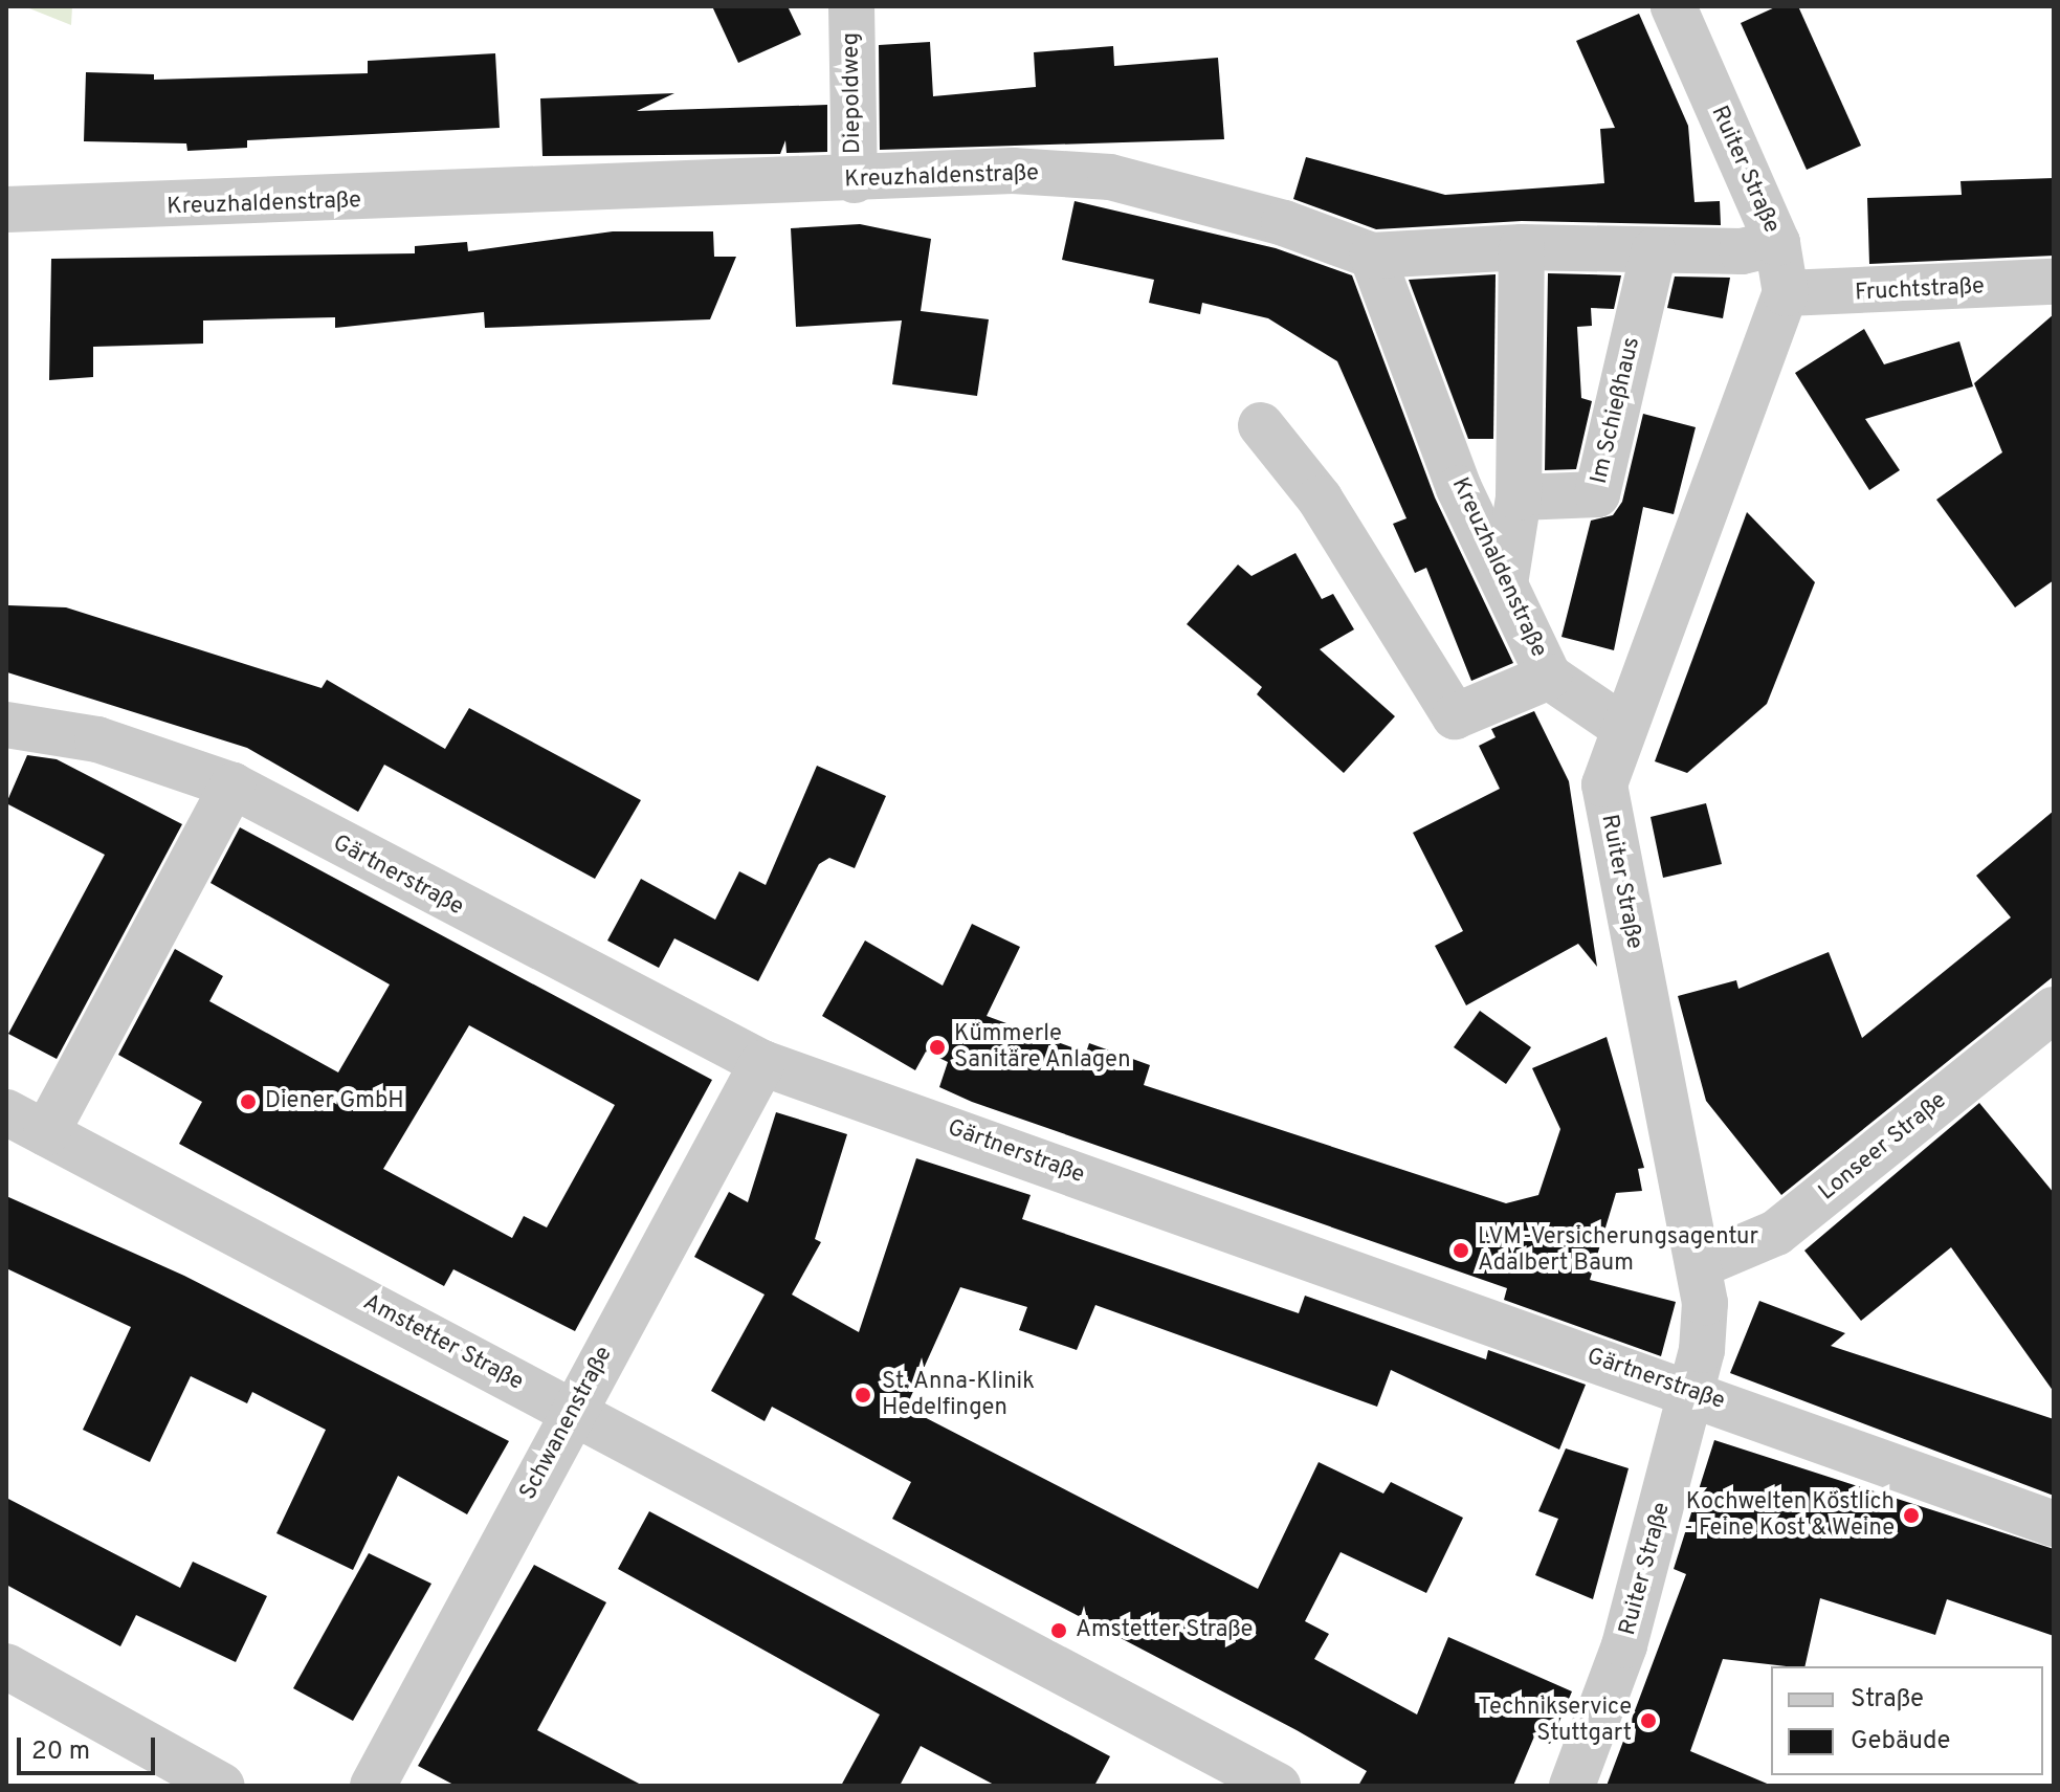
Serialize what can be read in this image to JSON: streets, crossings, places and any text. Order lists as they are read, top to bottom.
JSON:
{
  "streets": {
    "street": [
      "Diepoldweg",
      "Ruiter Straße",
      "Kreuzhaldenstraße",
      "Fruchtstraße",
      "Im Schießhaus",
      "Gärtnerstraße",
      "Lonseer Straße",
      "Amstetter Straße",
      "Schwanenstraße"
    ]
  },
  "crossings": [
    ["Diepoldweg", "Kreuzhaldenstraße"],
    ["Ruiter Straße", "Kreuzhaldenstraße"],
    ["Ruiter Straße", "Fruchtstraße"],
    ["Ruiter Straße", "Gärtnerstraße"],
    ["Ruiter Straße", "Lonseer Straße"],
    ["Gärtnerstraße", "Schwanenstraße"],
    ["Amstetter Straße", "Schwanenstraße"]
  ],
  "places": [
    "Kümmerle Sanitäre Anlagen",
    "Diener GmbH",
    "LVM-Versicherungsagentur Adalbert Baum",
    "St. Anna-Klinik Hedelfingen",
    "Kochwelten Köstlich - Feine Kost & Weine",
    "Amstetter Straße",
    "Technikservice Stuttgart"
  ],
  "legend": ["Straße", "Gebäude"],
  "scale_bar": "20 m"
}
